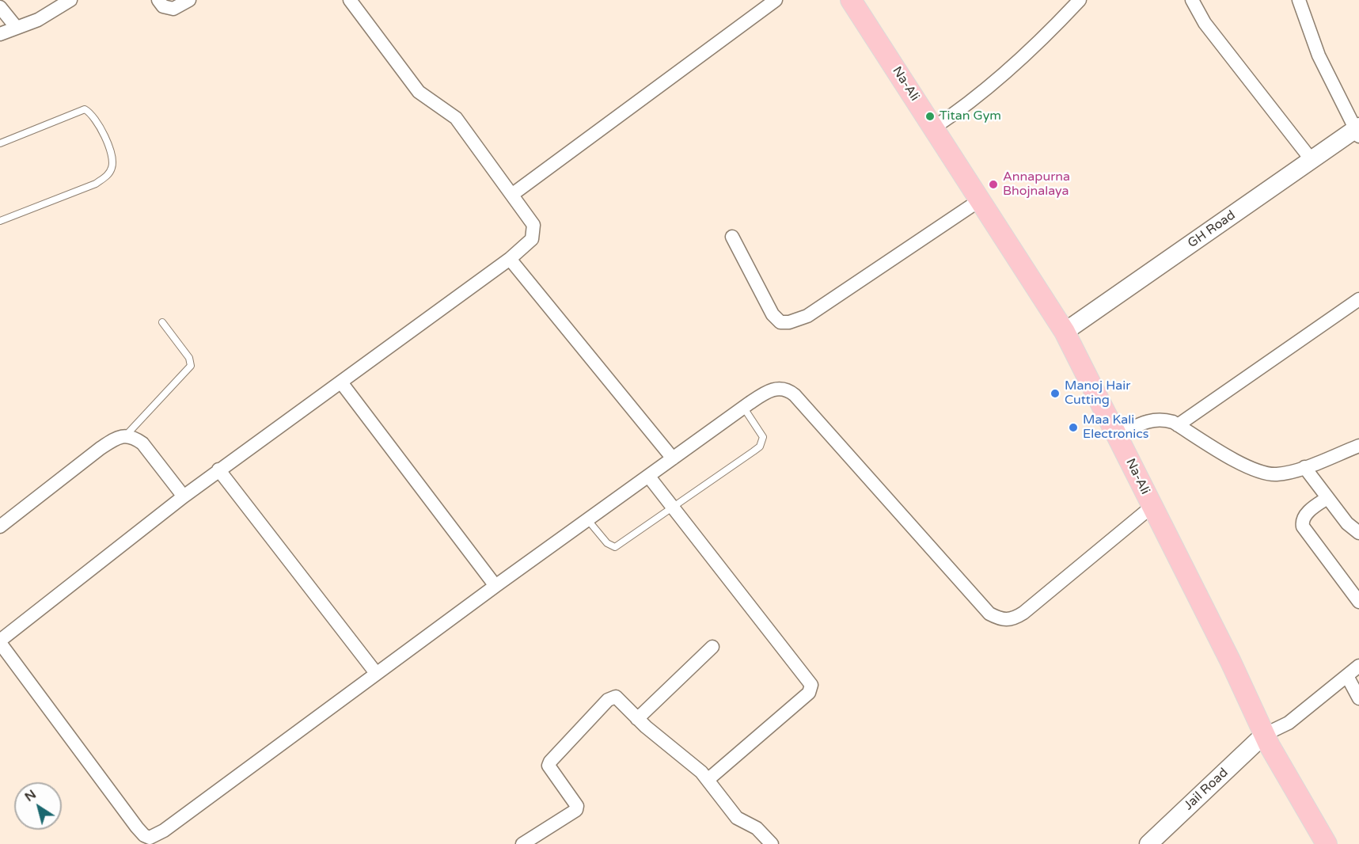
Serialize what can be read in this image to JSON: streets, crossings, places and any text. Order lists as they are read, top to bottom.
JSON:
{
  "streets": {
    "main road": ["Na-Ali"],
    "street": ["GH Road", "Jail Road"]
  },
  "crossings": [
    ["Na-Ali", "GH Road"],
    ["Na-Ali", "Jail Road"]
  ],
  "places": [
    "Titan Gym",
    "Annapurna Bhojnalaya",
    "Manoj Hair Cutting",
    "Maa Kali Electronics"
  ],
  "north": "top left"
}
